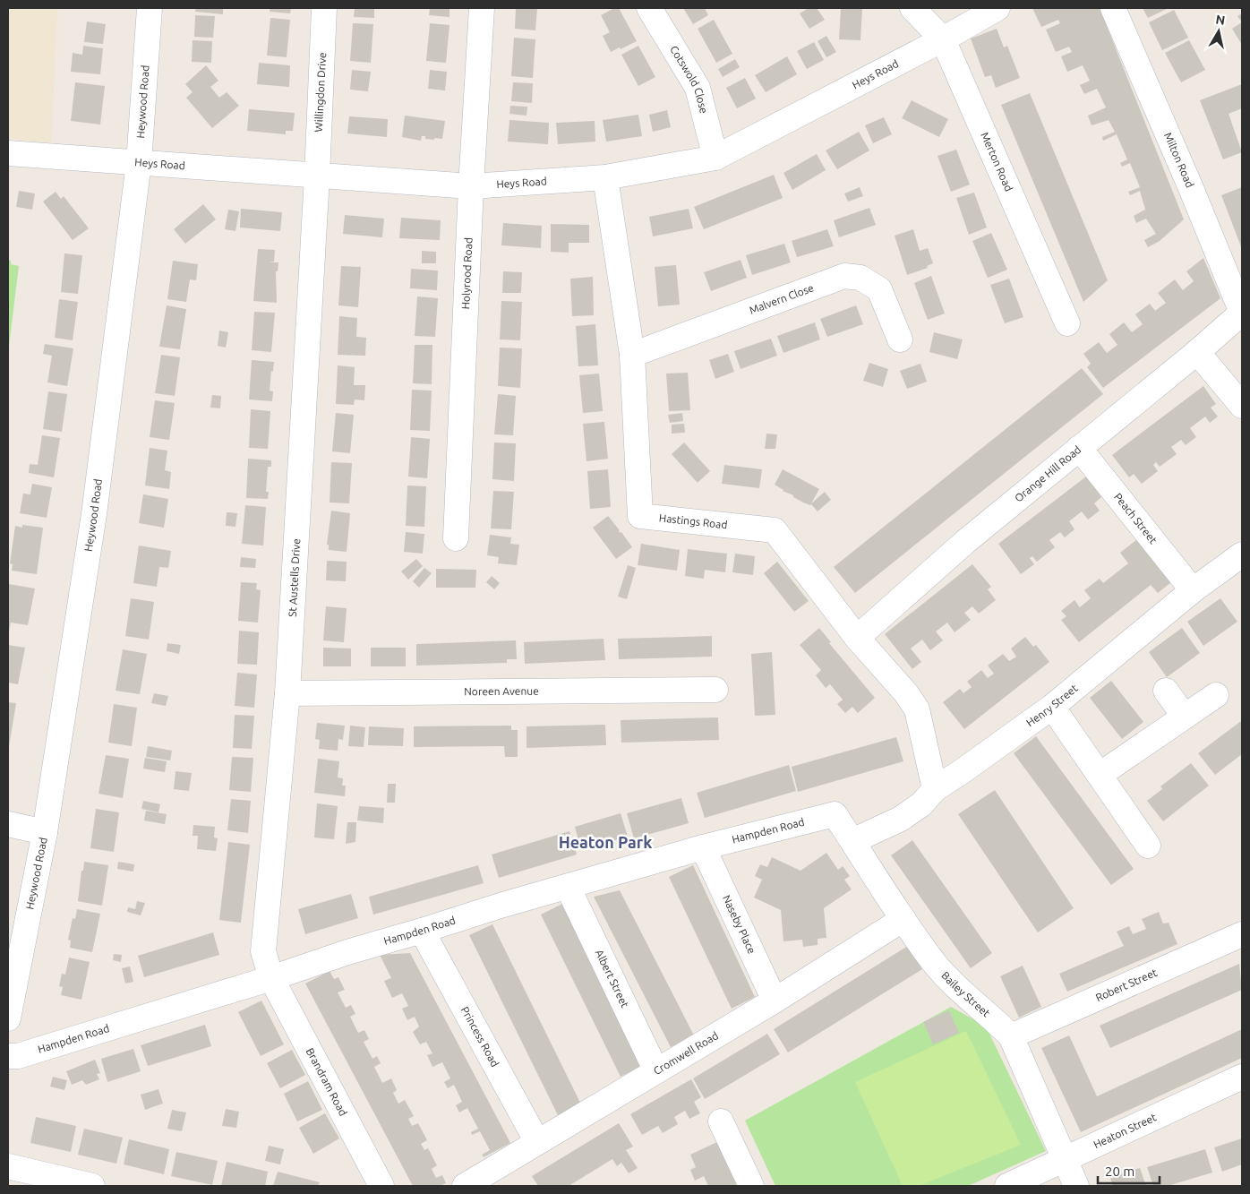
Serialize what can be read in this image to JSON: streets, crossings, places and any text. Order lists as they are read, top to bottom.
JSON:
{
  "streets": {
    "street": [
      "Heys Road",
      "Cotswold Close",
      "Willingdon Drive",
      "Heywood Road",
      "Milton Road",
      "Merton Road",
      "Holyrood Road",
      "Malvern Close",
      "Orange Hill Road",
      "Peach Street",
      "Hastings Road",
      "St Austells Drive",
      "Noreen Avenue",
      "Henry Street",
      "Hampden Road",
      "Naseby Place",
      "Albert Street",
      "Robert Street",
      "Bailey Street",
      "Princess Road",
      "Cromwell Road",
      "Brandram Road",
      "Heaton Street"
    ]
  },
  "crossings": [
    ["Heys Road", "Cotswold Close"],
    ["Heys Road", "Willingdon Drive"],
    ["Heys Road", "Heywood Road"],
    ["Heys Road", "Merton Road"],
    ["Heys Road", "Holyrood Road"],
    ["Heys Road", "Hastings Road"],
    ["Heys Road", "St Austells Drive"],
    ["Willingdon Drive", "St Austells Drive"],
    ["Milton Road", "Orange Hill Road"],
    ["Malvern Close", "Hastings Road"],
    ["Orange Hill Road", "Peach Street"],
    ["Orange Hill Road", "Hastings Road"],
    ["Peach Street", "Henry Street"],
    ["Hastings Road", "Henry Street"],
    ["St Austells Drive", "Noreen Avenue"],
    ["St Austells Drive", "Hampden Road"],
    ["St Austells Drive", "Brandram Road"],
    ["Henry Street", "Bailey Street"],
    ["Hampden Road", "Naseby Place"],
    ["Hampden Road", "Albert Street"],
    ["Hampden Road", "Bailey Street"],
    ["Hampden Road", "Princess Road"],
    ["Hampden Road", "Brandram Road"],
    ["Naseby Place", "Cromwell Road"],
    ["Albert Street", "Cromwell Road"],
    ["Robert Street", "Bailey Street"],
    ["Bailey Street", "Cromwell Road"],
    ["Bailey Street", "Heaton Street"],
    ["Princess Road", "Cromwell Road"]
  ],
  "districts": ["Heaton Park"],
  "scale_bar": "20 m",
  "north": "top"
}
